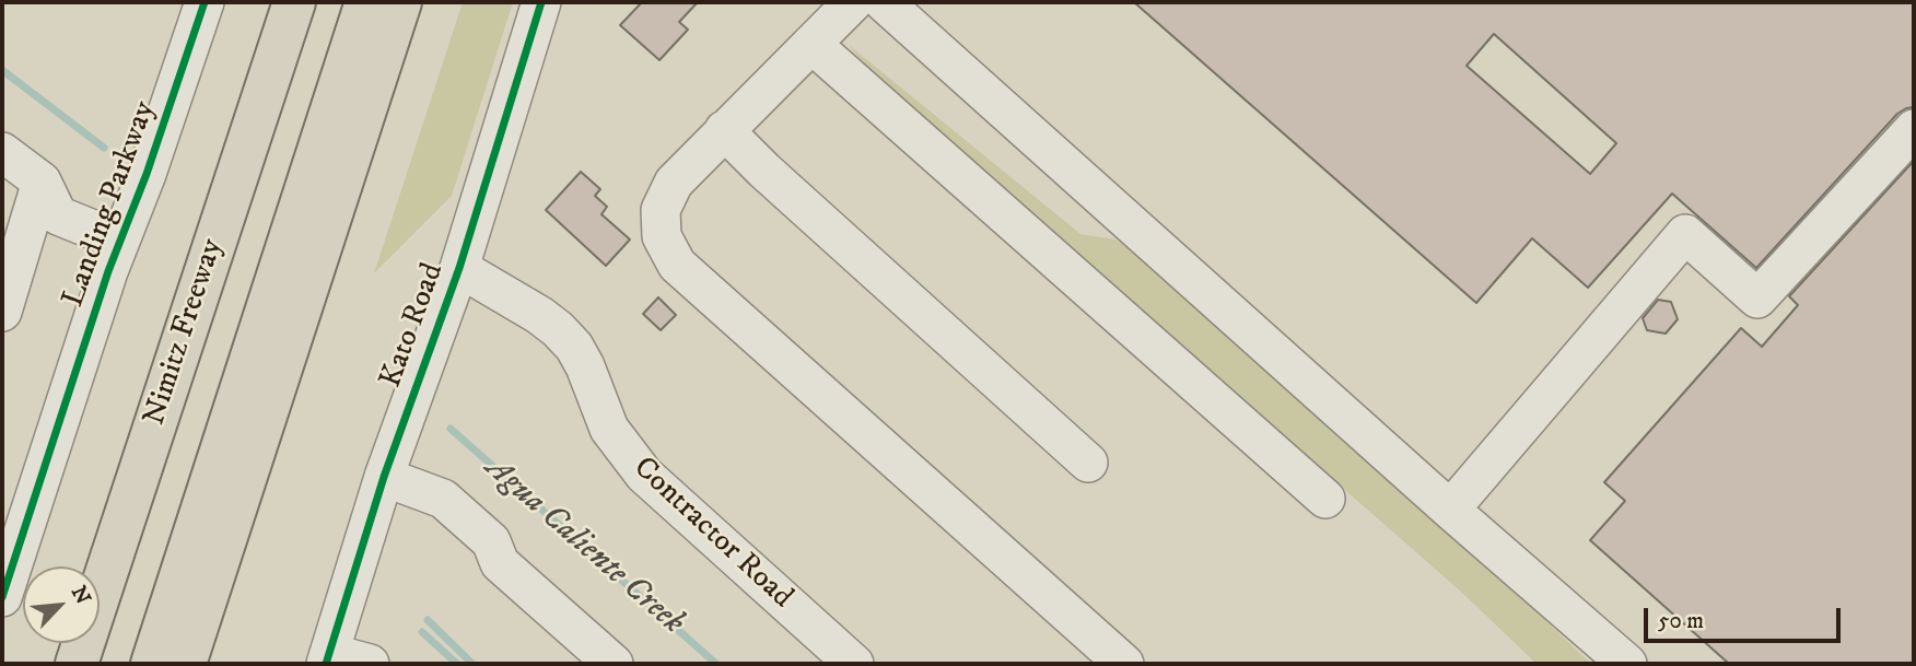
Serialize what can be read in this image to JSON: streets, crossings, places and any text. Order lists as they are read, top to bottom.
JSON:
{
  "streets": {
    "highway": ["Nimitz Freeway"],
    "street": ["Landing Parkway", "Kato Road", "Contractor Road"]
  },
  "crossings": [
    ["Kato Road", "Contractor Road"]
  ],
  "water": ["Agua Caliente Creek"],
  "scale_bar": "50 m",
  "north": "top right"
}
